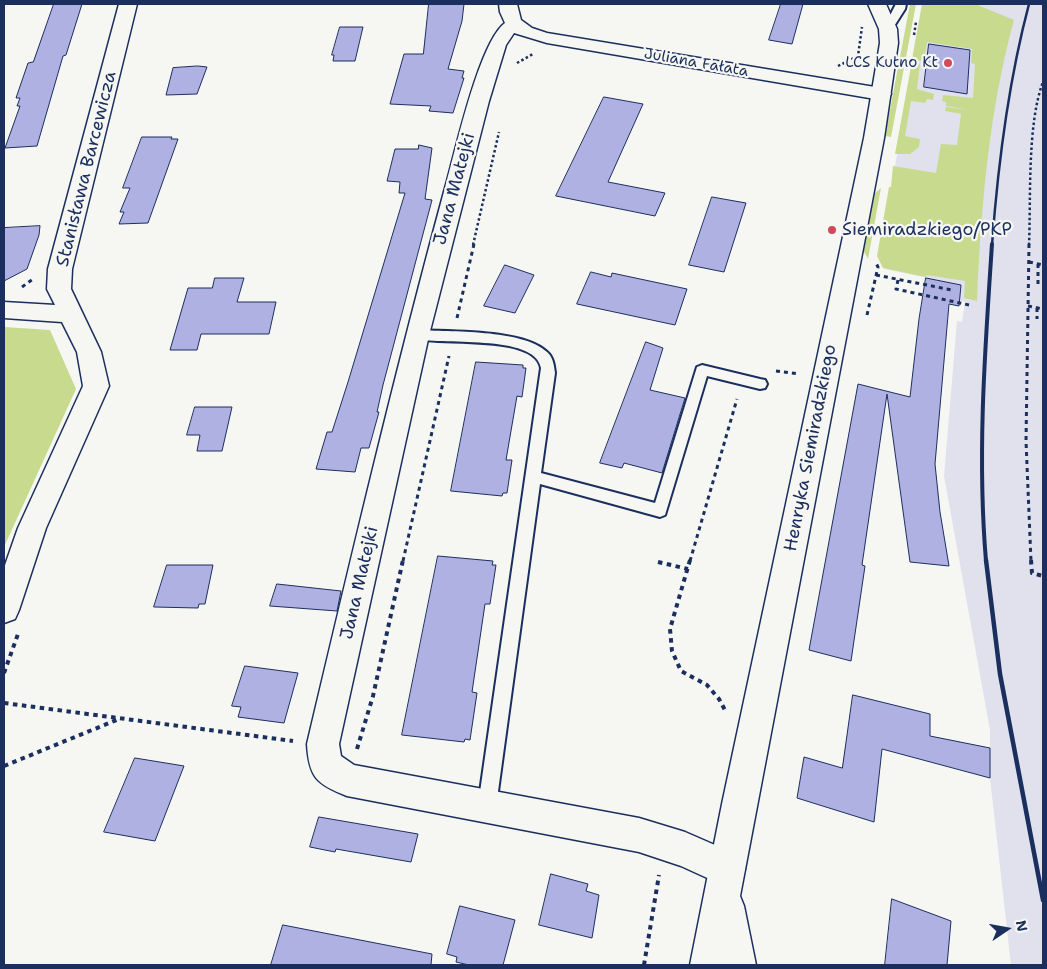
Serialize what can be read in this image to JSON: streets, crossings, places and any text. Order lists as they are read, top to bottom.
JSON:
{
  "streets": {
    "street": [
      "Juliana Fałata",
      "Stanisława Barcewicza",
      "Jana Matejki",
      "Henryka Siemiradzkiego"
    ]
  },
  "crossings": [
    ["Juliana Fałata", "Jana Matejki"],
    ["Juliana Fałata", "Henryka Siemiradzkiego"],
    ["Jana Matejki", "Henryka Siemiradzkiego"]
  ],
  "places": ["LCS Kutno Kt", "Siemiradzkiego/PKP"],
  "north": "right"
}
